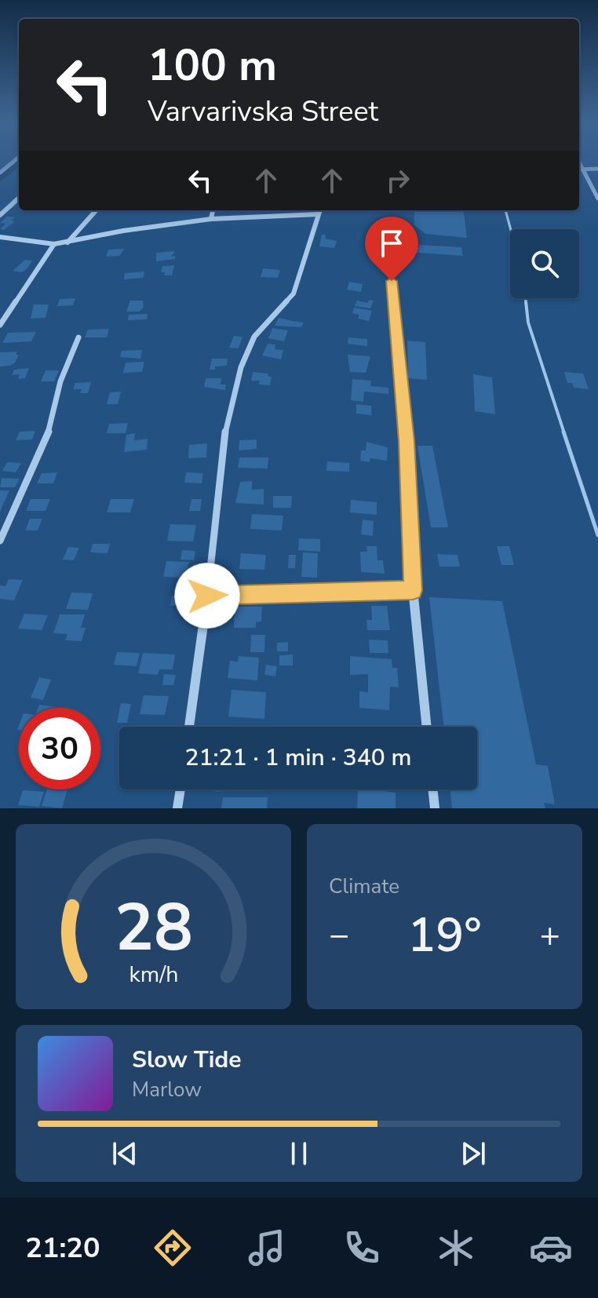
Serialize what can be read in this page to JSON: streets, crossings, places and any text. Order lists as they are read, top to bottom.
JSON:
{
  "page": {
    "turn": ["100 m", "Varvarivska Street"],
    "limit": "30",
    "trip": "21:21 · 1 min · 340 m",
    "tile": "Climate",
    "heat": ["−", "19°", "+"],
    "song": ["Slow Tide", "Marlow"],
    "tabs": "21:20",
    "gauge": ["28", "km/h"]
  }
}
